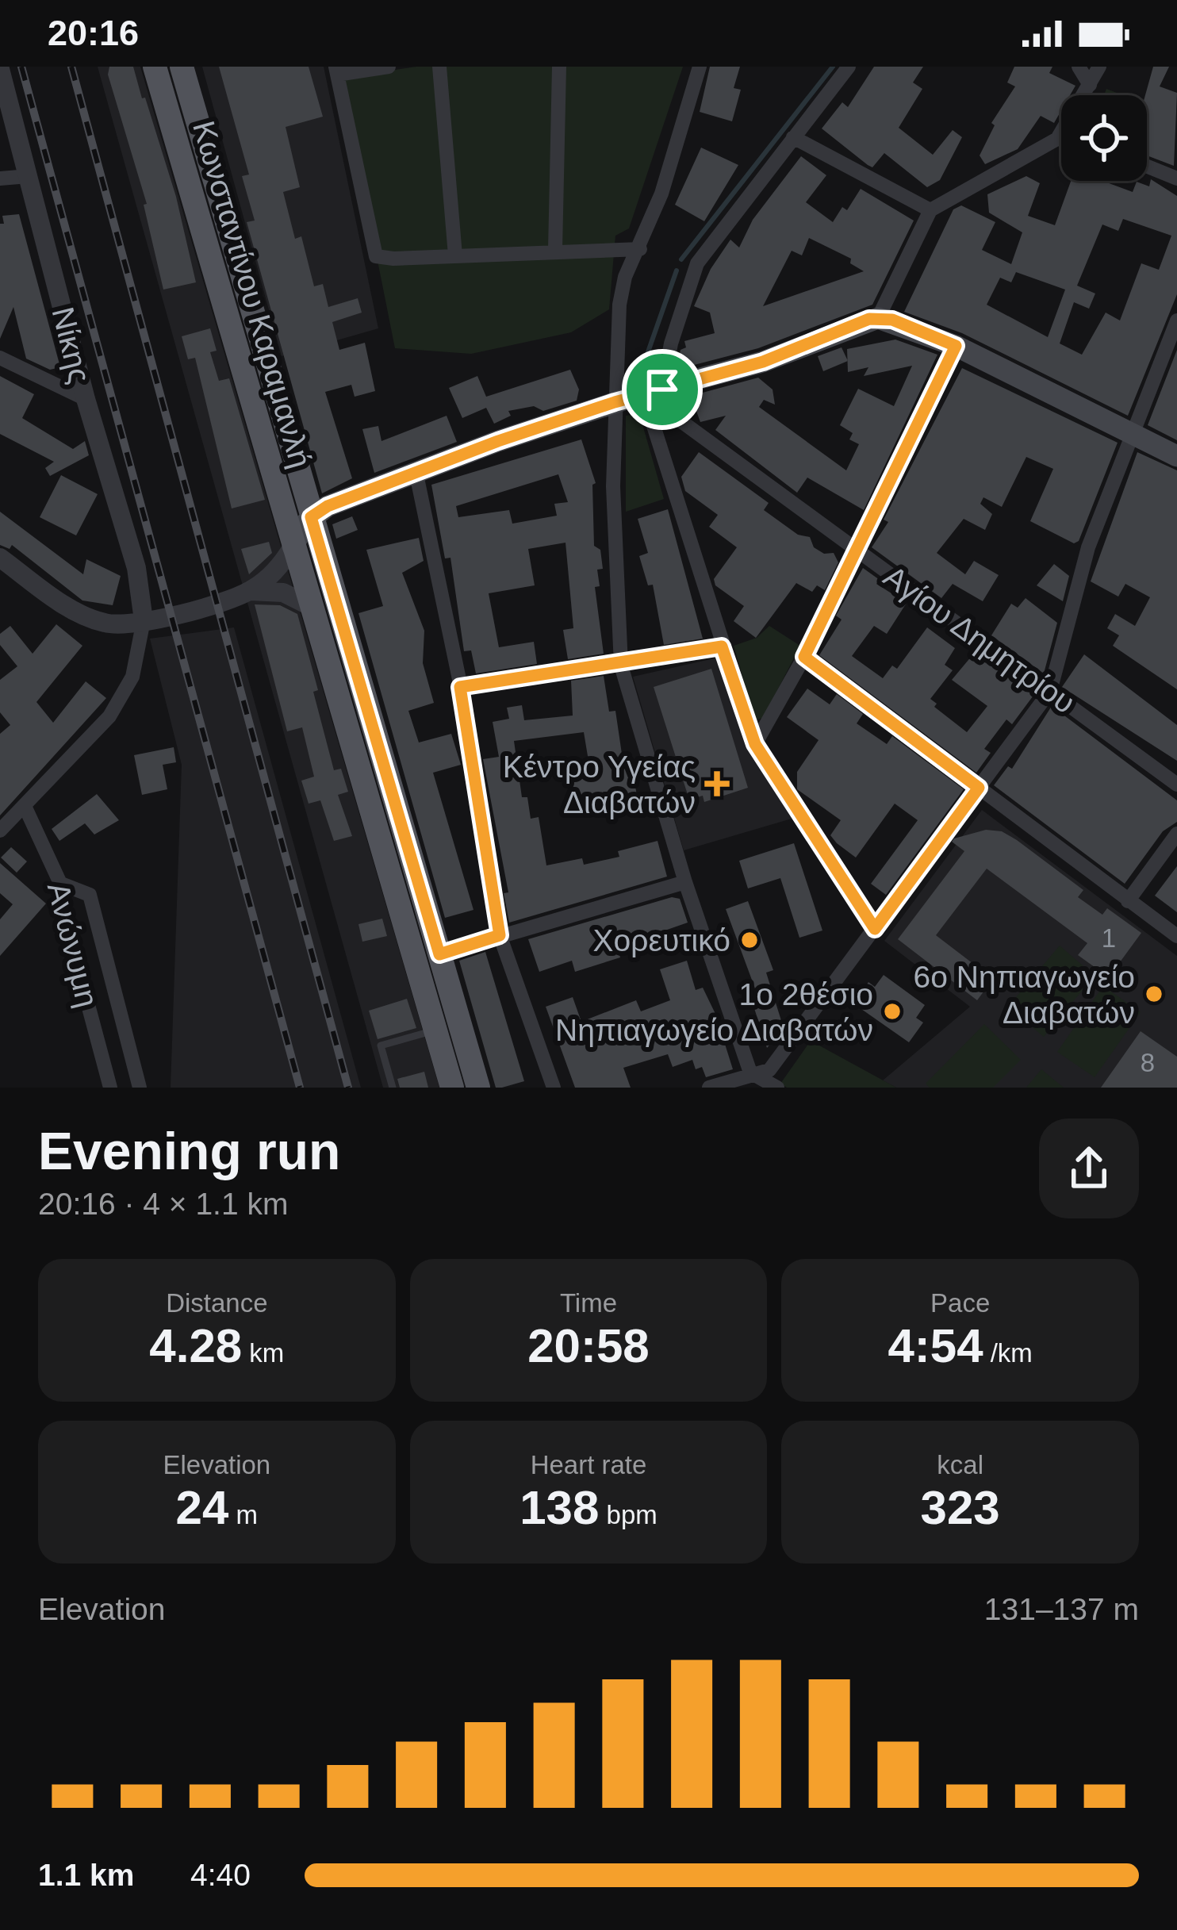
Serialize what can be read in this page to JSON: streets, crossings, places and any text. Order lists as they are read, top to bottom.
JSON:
{
  "streets": {
    "main road": ["Κωνσταντίνου Καραμανλή"],
    "street": ["Νίκης", "Αγίου Δημητρίου", "Ανώνυμη"]
  },
  "places": {
    "health": ["Κέντρο Υγείας Διαβατών"],
    "other": ["Χορευτικό", "6ο Νηπιαγωγείο Διαβατών", "1ο 2θέσιο Νηπιαγωγείο Διαβατών"]
  },
  "house_numbers": ["1", "8"],
  "page": {
    "status": "20:16",
    "heading": ["Evening run", "20:16 · 4 × 1.1 km"],
    "stats": [
      ["Distance", "4.28 km"],
      ["Time", "20:58"],
      ["Pace", "4:54 /km"],
      ["Elevation", "24 m"],
      ["Heart rate", "138 bpm"],
      ["kcal", "323"]
    ],
    "chart": ["Elevation", "131–137 m"],
    "list": [
      {
        "name": "1.1 km",
        "note": "4:40"
      }
    ]
  }
}
